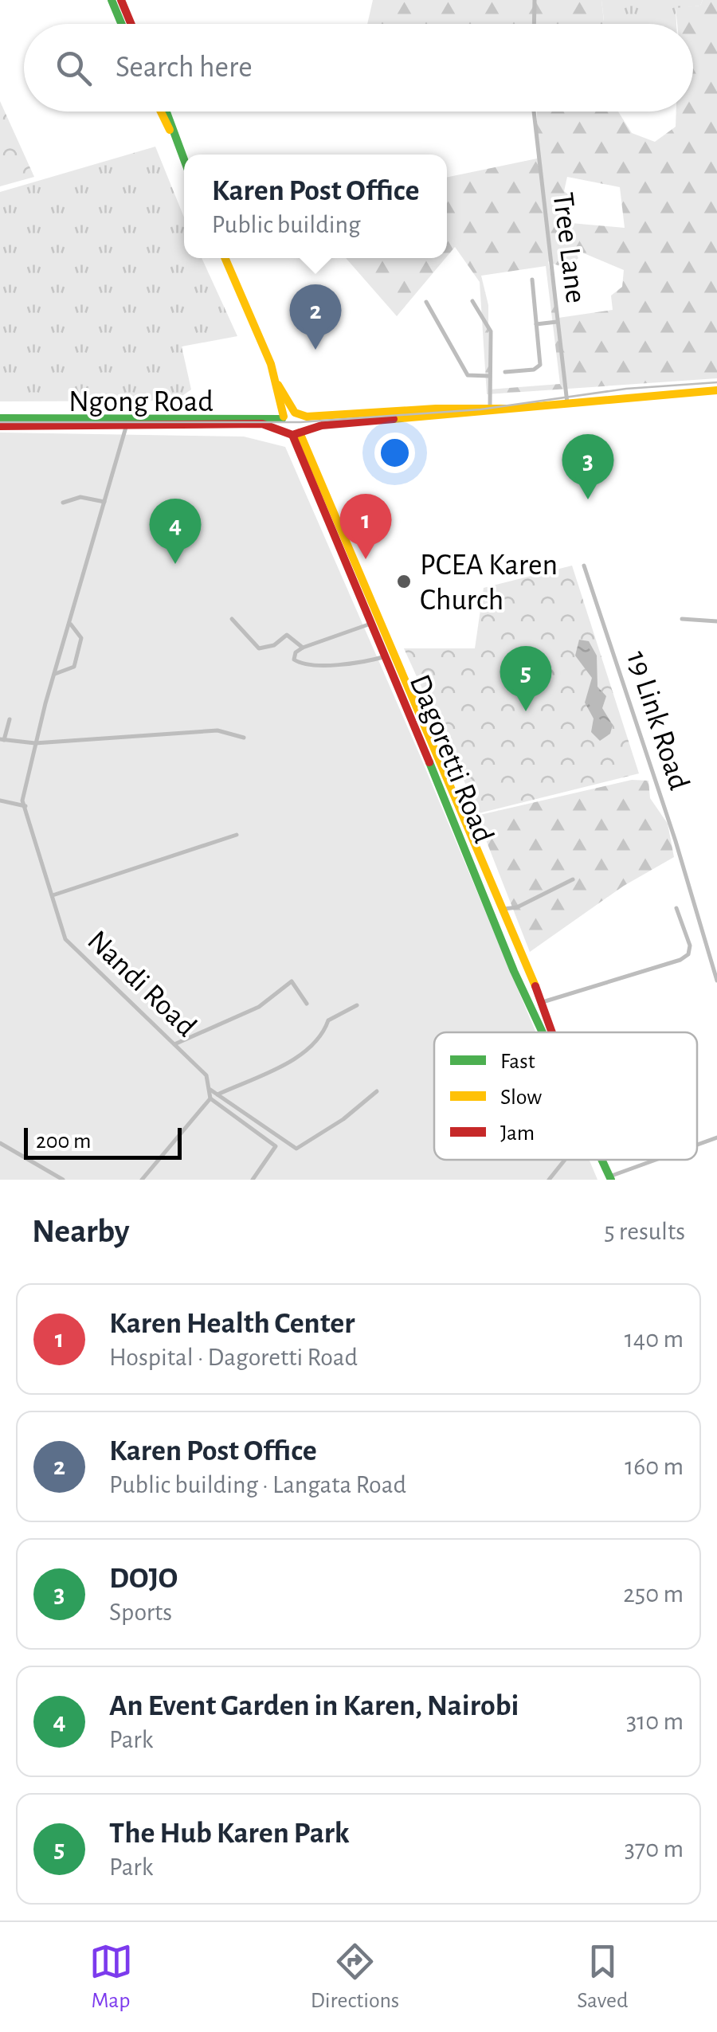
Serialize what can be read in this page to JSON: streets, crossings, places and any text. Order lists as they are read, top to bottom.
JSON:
{
  "streets": {
    "main road": ["Ngong Road", "Dagoretti Road"],
    "street": ["Tree Lane", "19 Link Road", "Nandi Road"]
  },
  "crossings": [
    ["Ngong Road", "Nandi Road"]
  ],
  "places": ["PCEA Karen Church"],
  "legend": ["Fast", "Slow", "Jam"],
  "scale_bar": "200 m",
  "page": {
    "search": "Search here",
    "popup": ["Karen Post Office", "Public building"],
    "pins": [
      "2",
      "3",
      "1",
      "4",
      "5"
    ],
    "scale": "200 m",
    "heading": ["Nearby", "5 results"],
    "list": [
      {
        "mark": "1",
        "name": "Karen Health Center",
        "note": "Hospital · Dagoretti Road",
        "value": "140 m"
      },
      {
        "mark": "2",
        "name": "Karen Post Office",
        "note": "Public building · Langata Road",
        "value": "160 m"
      },
      {
        "mark": "3",
        "name": "DOJO",
        "note": "Sports",
        "value": "250 m"
      },
      {
        "mark": "4",
        "name": "An Event Garden in Karen, Nairobi",
        "note": "Park",
        "value": "310 m"
      },
      {
        "mark": "5",
        "name": "The Hub Karen Park",
        "note": "Park",
        "value": "370 m"
      }
    ],
    "nav": ["Map", "Directions", "Saved"]
  }
}
